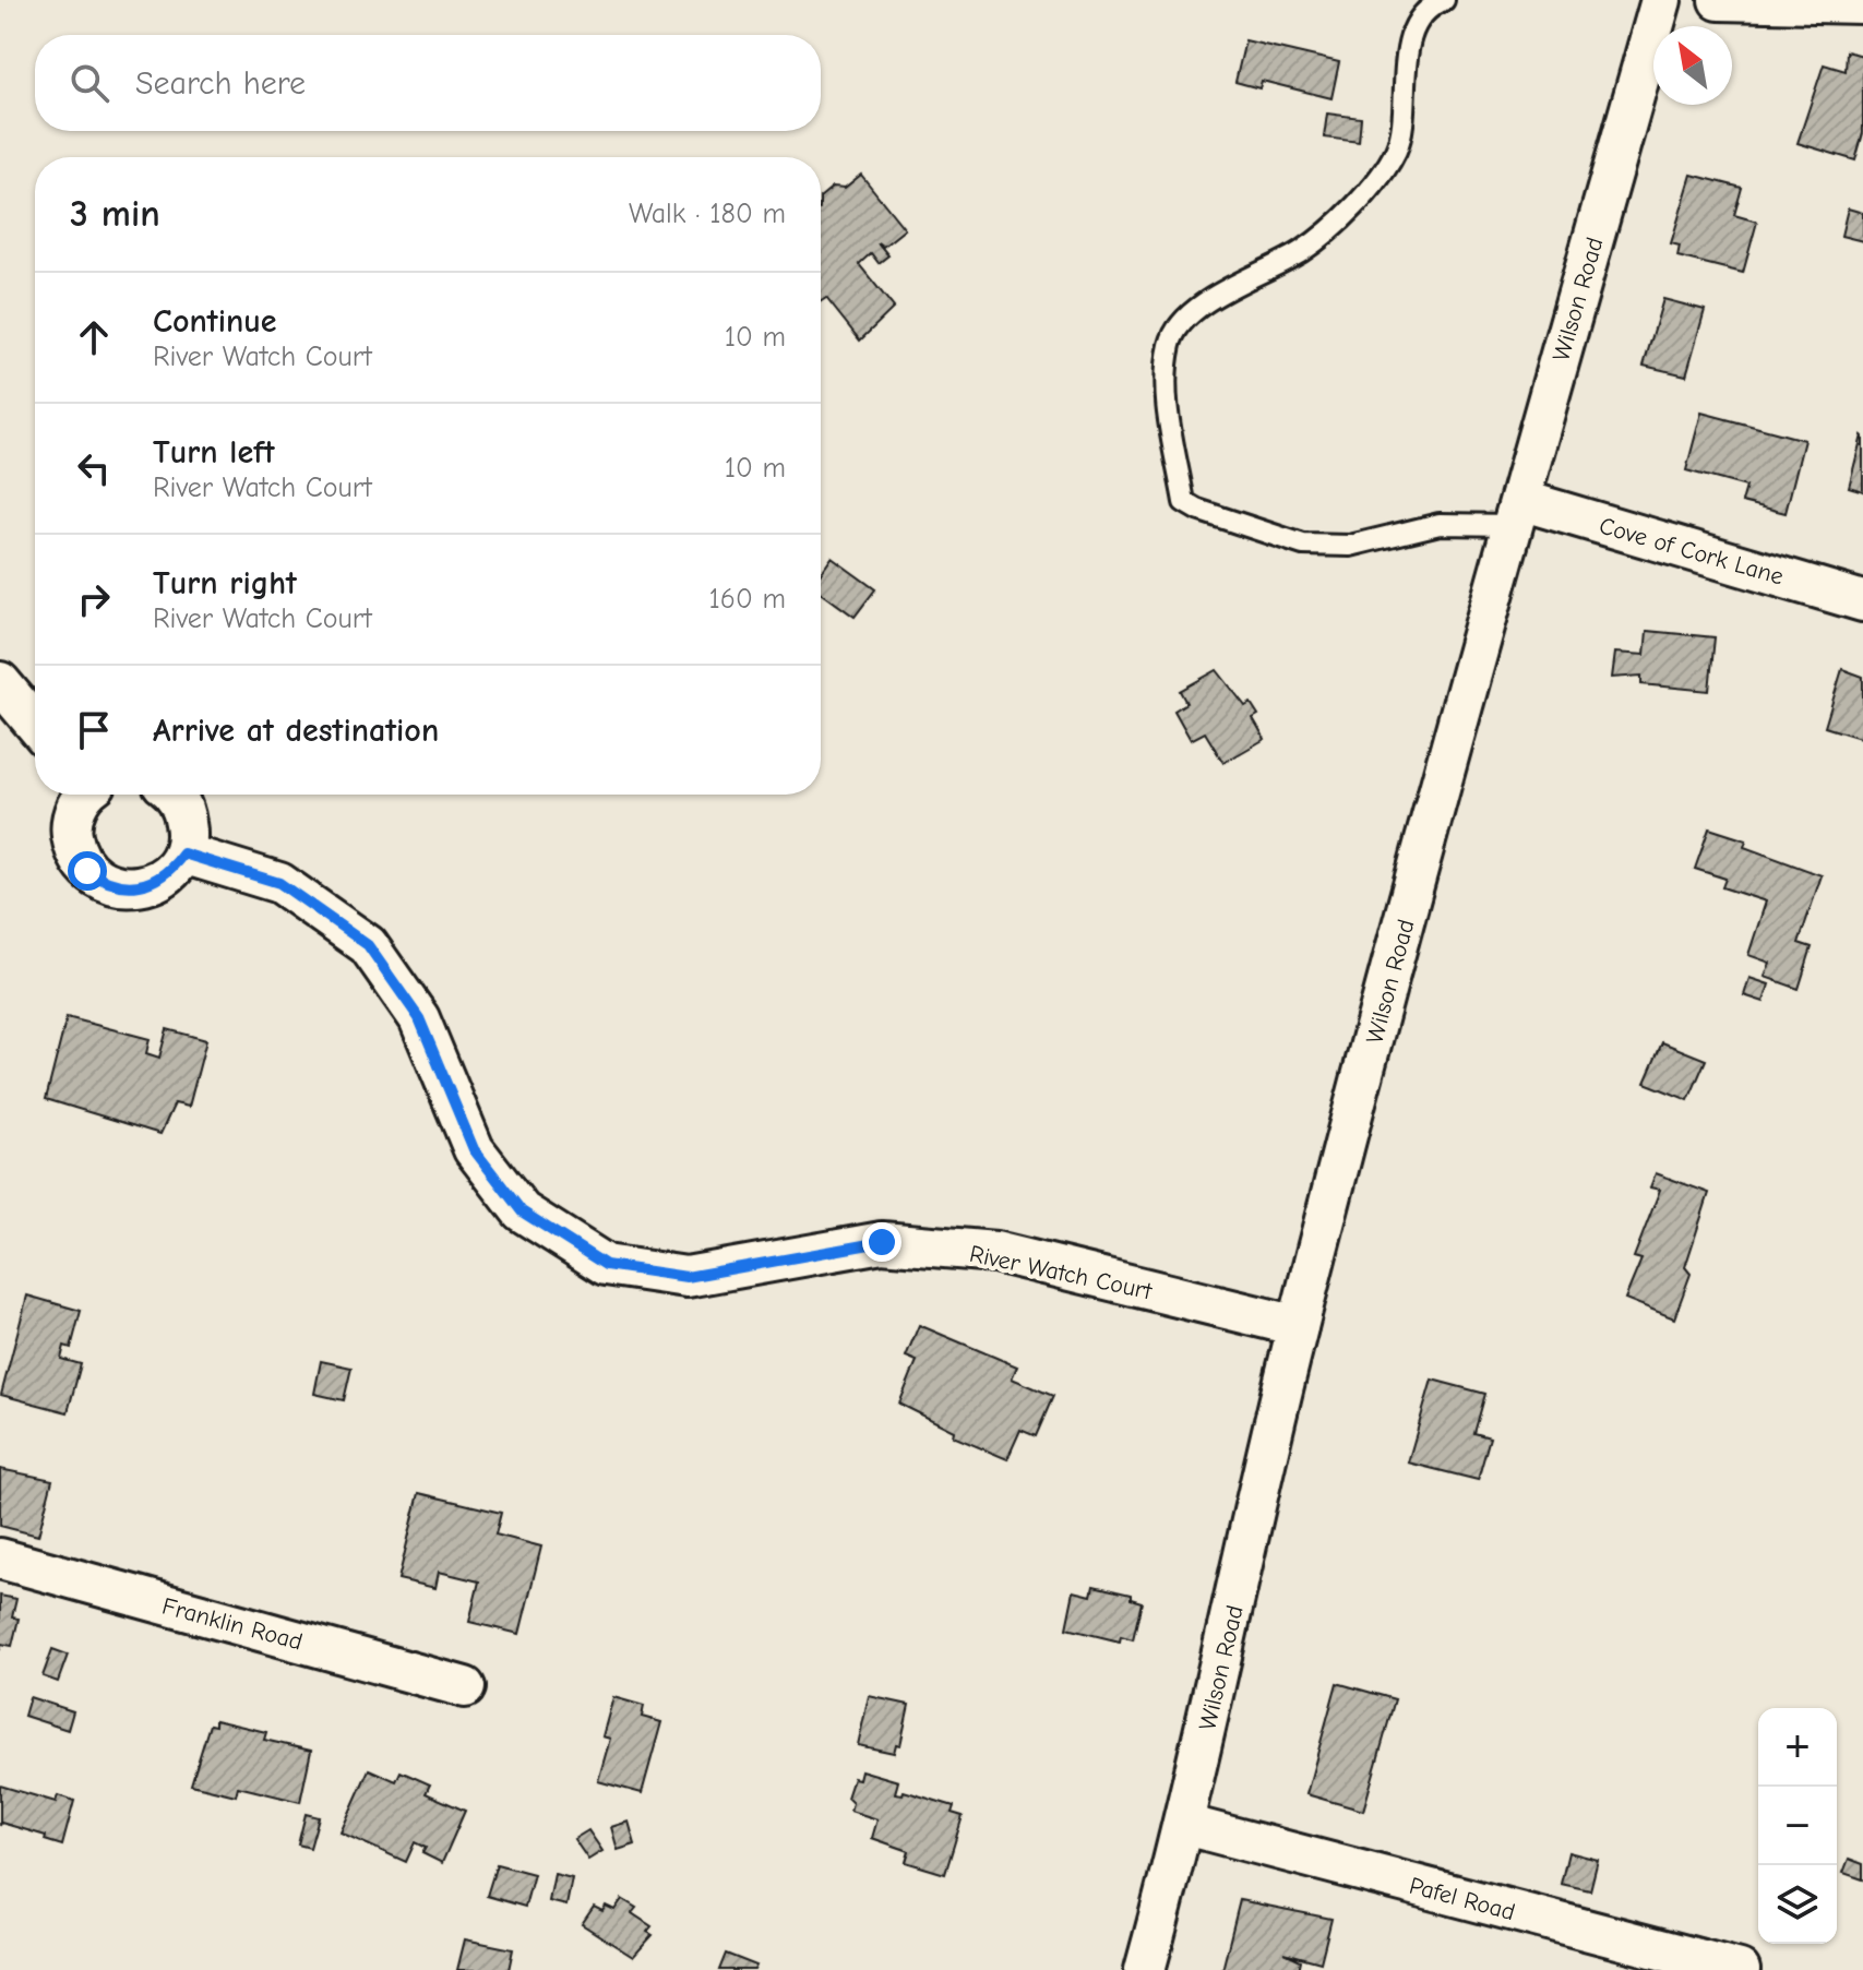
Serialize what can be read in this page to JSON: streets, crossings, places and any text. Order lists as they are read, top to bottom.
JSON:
{
  "streets": {
    "street": [
      "Wilson Road",
      "Cove of Cork Lane",
      "River Watch Court",
      "Franklin Road",
      "Pafel Road"
    ]
  },
  "crossings": [
    ["Wilson Road", "Cove of Cork Lane"],
    ["Wilson Road", "River Watch Court"],
    ["Wilson Road", "Pafel Road"]
  ],
  "north": "top left",
  "page": {
    "search": "Search here",
    "heading": ["3 min", "Walk · 180 m"],
    "list": [
      ["Continue", "River Watch Court", "10 m"],
      ["Turn left", "River Watch Court", "10 m"],
      ["Turn right", "River Watch Court", "160 m"],
      "Arrive at destination"
    ],
    "map_buttons": ["+", "−"]
  }
}
